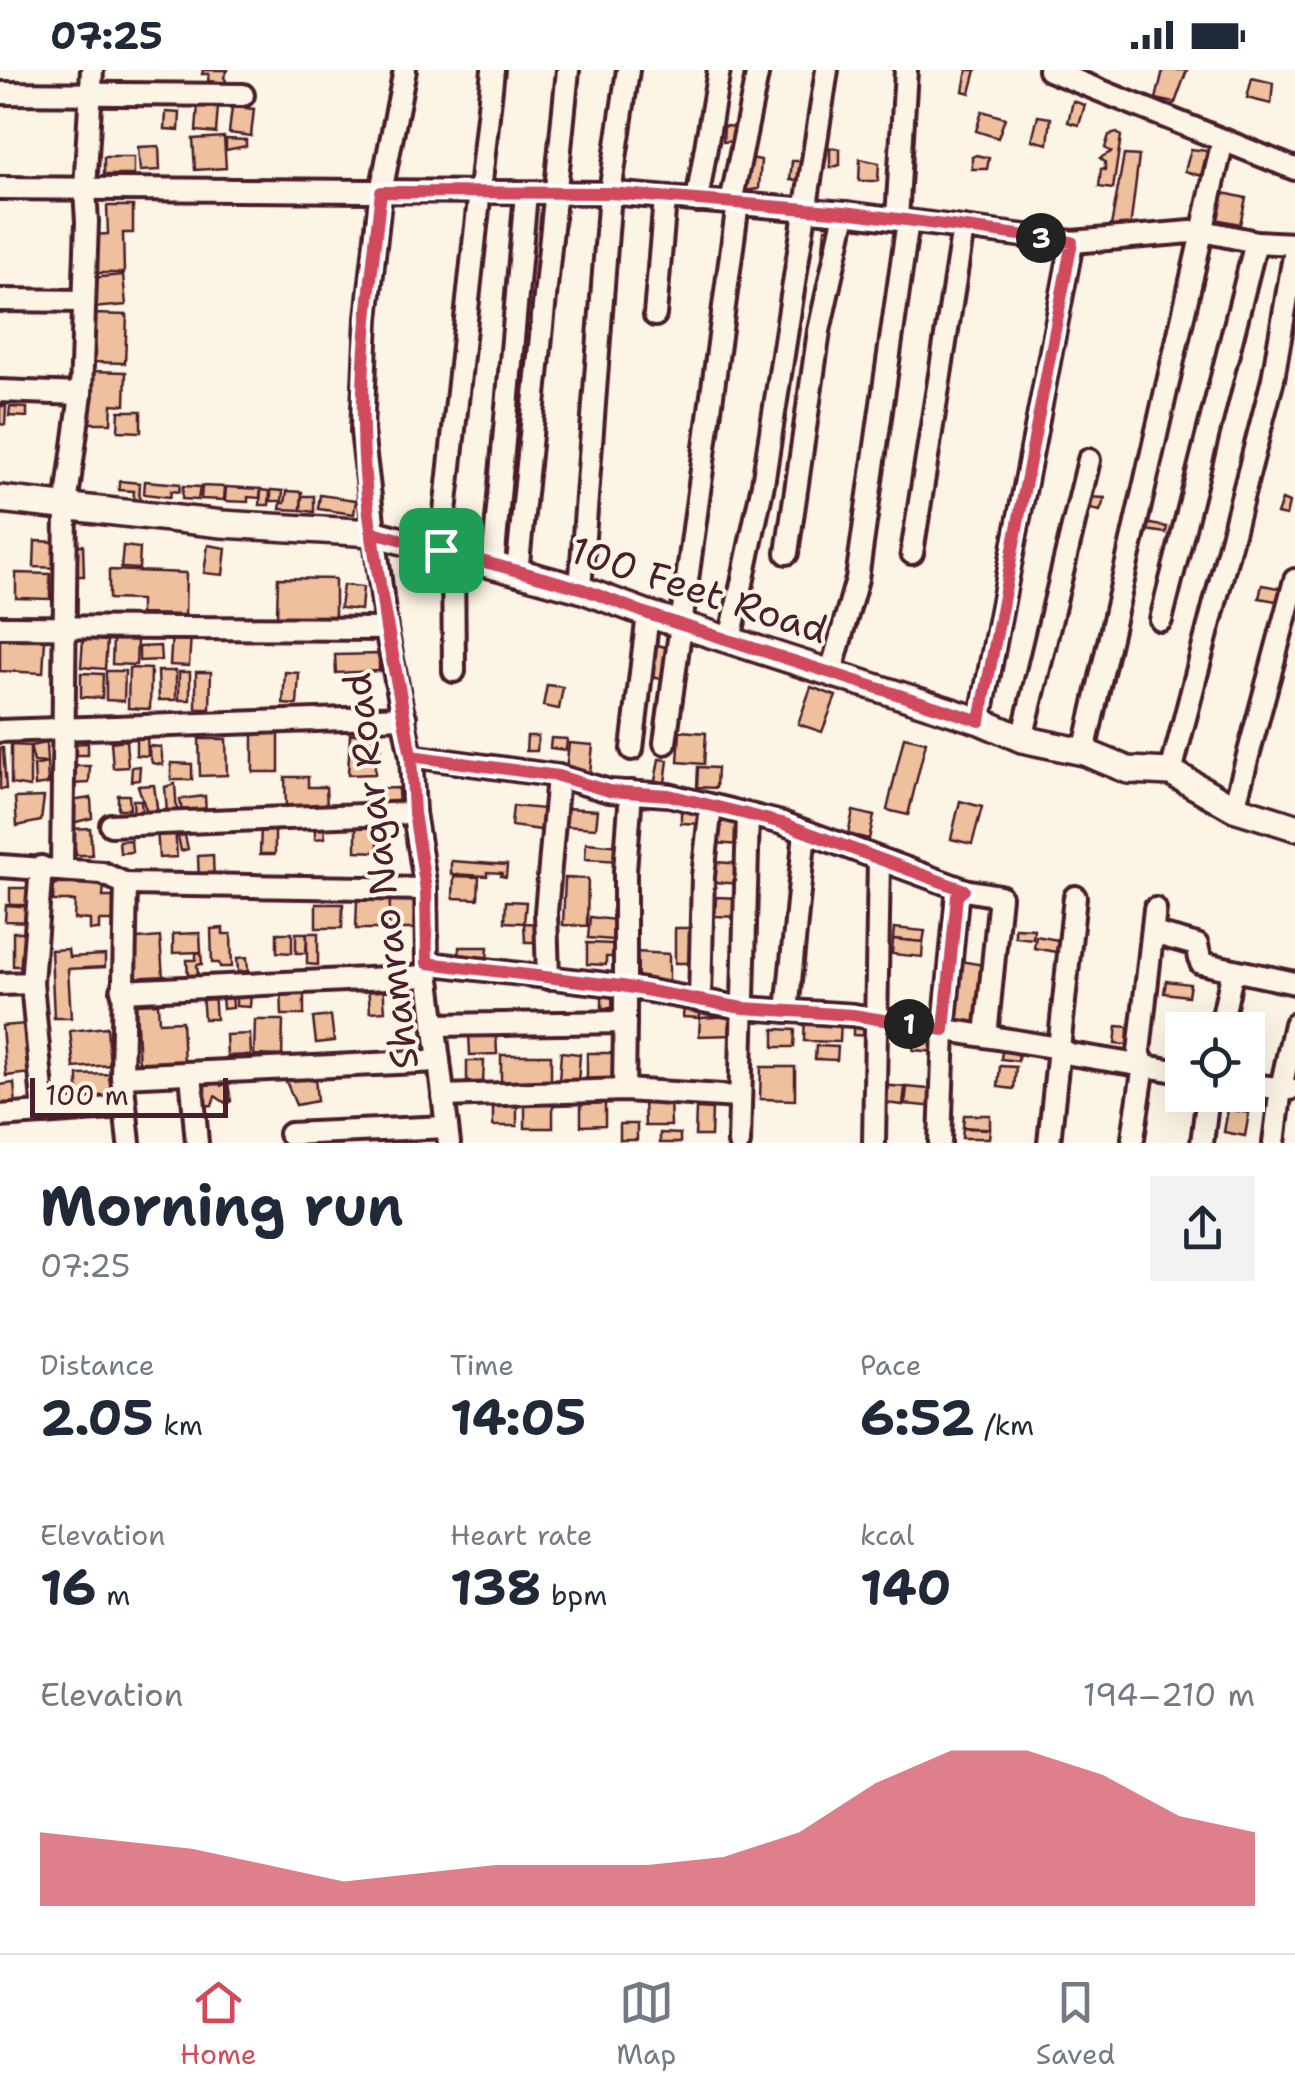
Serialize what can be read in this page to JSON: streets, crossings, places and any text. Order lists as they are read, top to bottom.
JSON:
{
  "streets": {
    "main road": ["100 Feet Road"],
    "street": ["Shamrao Nagar Road"]
  },
  "crossings": [
    ["100 Feet Road", "Shamrao Nagar Road"]
  ],
  "scale_bar": "100 m",
  "page": {
    "status": "07:25",
    "pins": ["3", "1"],
    "scale": "100 m",
    "heading": ["Morning run", "07:25"],
    "stats": [
      ["Distance", "2.05 km"],
      ["Time", "14:05"],
      ["Pace", "6:52 /km"],
      ["Elevation", "16 m"],
      ["Heart rate", "138 bpm"],
      ["kcal", "140"]
    ],
    "chart": ["Elevation", "194–210 m"],
    "tabs": ["Home", "Map", "Saved"]
  }
}
